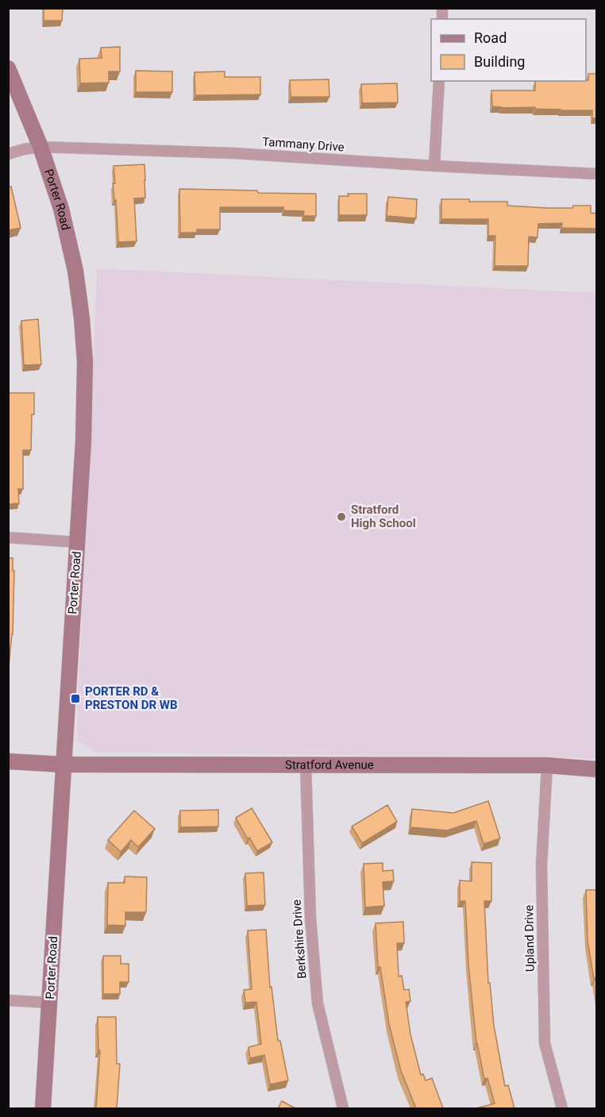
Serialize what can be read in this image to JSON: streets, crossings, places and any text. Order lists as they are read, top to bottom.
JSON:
{
  "streets": {
    "street": [
      "Tammany Drive",
      "Porter Road",
      "Stratford Avenue",
      "Upland Drive",
      "Berkshire Drive"
    ]
  },
  "crossings": [
    ["Tammany Drive", "Porter Road"],
    ["Porter Road", "Stratford Avenue"],
    ["Stratford Avenue", "Upland Drive"],
    ["Stratford Avenue", "Berkshire Drive"]
  ],
  "places": {
    "other": ["Stratford High School"],
    "transit": ["PORTER RD & PRESTON DR WB"]
  },
  "legend": ["Road", "Building"]
}
